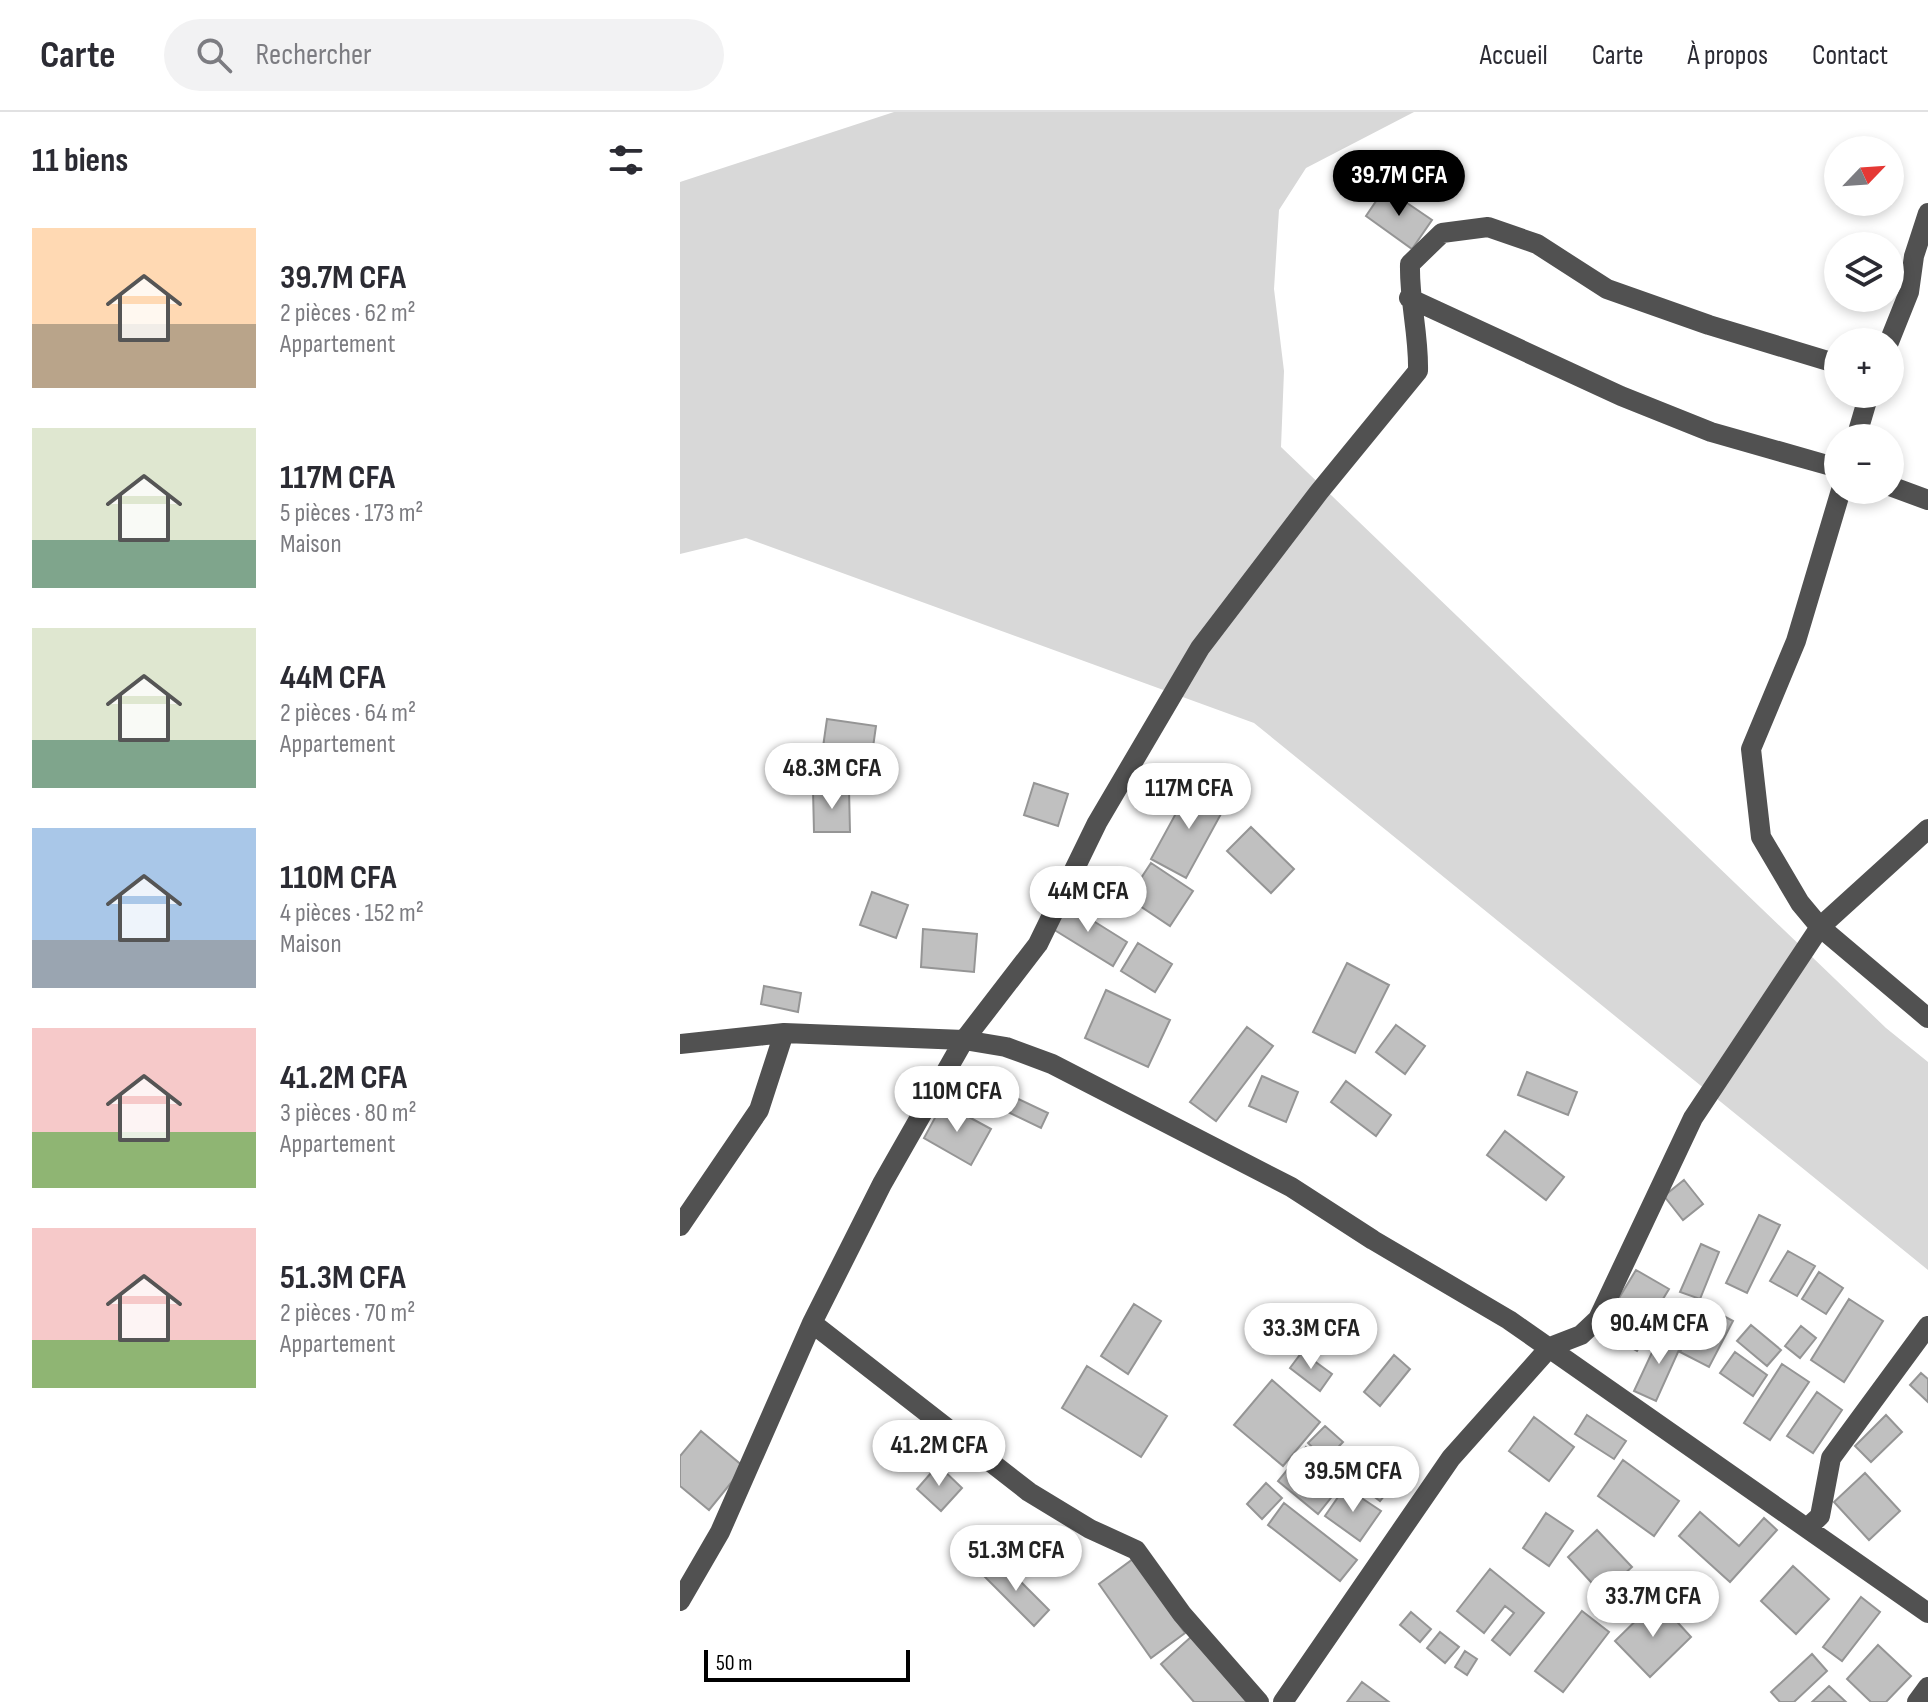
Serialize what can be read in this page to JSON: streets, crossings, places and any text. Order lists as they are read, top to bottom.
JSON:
{
  "scale_bar": "50 m",
  "north": "top right",
  "page": {
    "header": "Carte",
    "search": "Rechercher",
    "nav": [
      "Accueil",
      "Carte",
      "À propos",
      "Contact"
    ],
    "heading": "11 biens",
    "map_buttons": ["+", "−"],
    "price": [
      "39.7M CFA",
      "48.3M CFA",
      "117M CFA",
      "44M CFA",
      "110M CFA",
      "90.4M CFA",
      "33.3M CFA",
      "41.2M CFA",
      "39.5M CFA",
      "51.3M CFA",
      "33.7M CFA"
    ],
    "list": [
      {
        "name": "39.7M CFA",
        "note": "2 pièces · 62 m² · Appartement"
      },
      {
        "name": "117M CFA",
        "note": "5 pièces · 173 m² · Maison"
      },
      {
        "name": "44M CFA",
        "note": "2 pièces · 64 m² · Appartement"
      },
      {
        "name": "110M CFA",
        "note": "4 pièces · 152 m² · Maison"
      },
      {
        "name": "41.2M CFA",
        "note": "3 pièces · 80 m² · Appartement"
      },
      {
        "name": "51.3M CFA",
        "note": "2 pièces · 70 m² · Appartement"
      }
    ],
    "scale": "50 m"
  }
}
